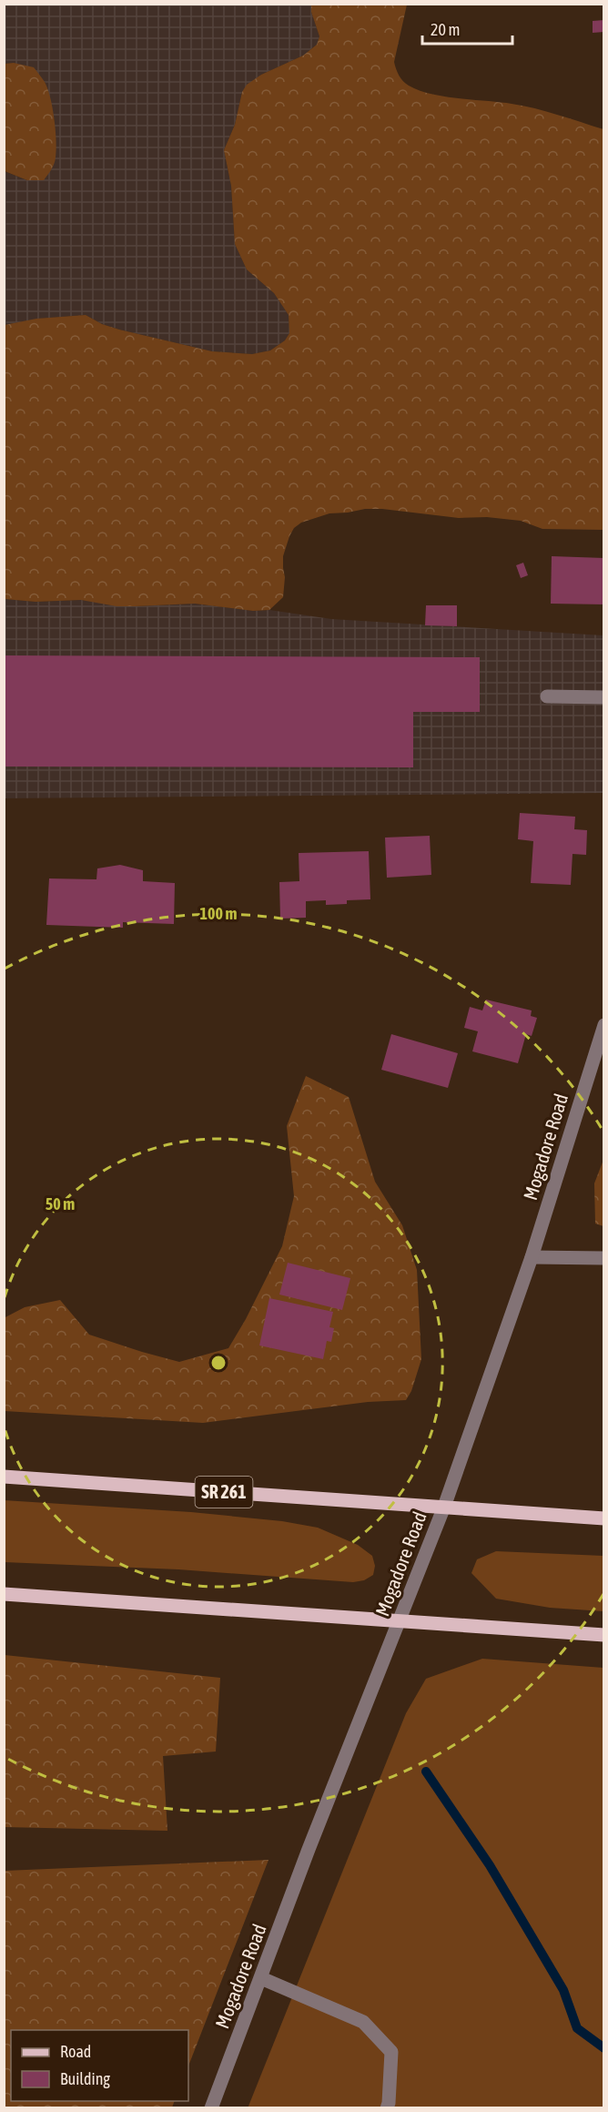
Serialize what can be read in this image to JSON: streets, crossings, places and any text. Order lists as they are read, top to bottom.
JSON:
{
  "streets": {
    "main road": ["SR 261"],
    "street": ["Mogadore Road"]
  },
  "crossings": [
    ["Mogadore Road", "SR 261"]
  ],
  "legend": ["Road", "Building"],
  "scale_bar": "20 m",
  "rings": ["100 m", "50 m"]
}
